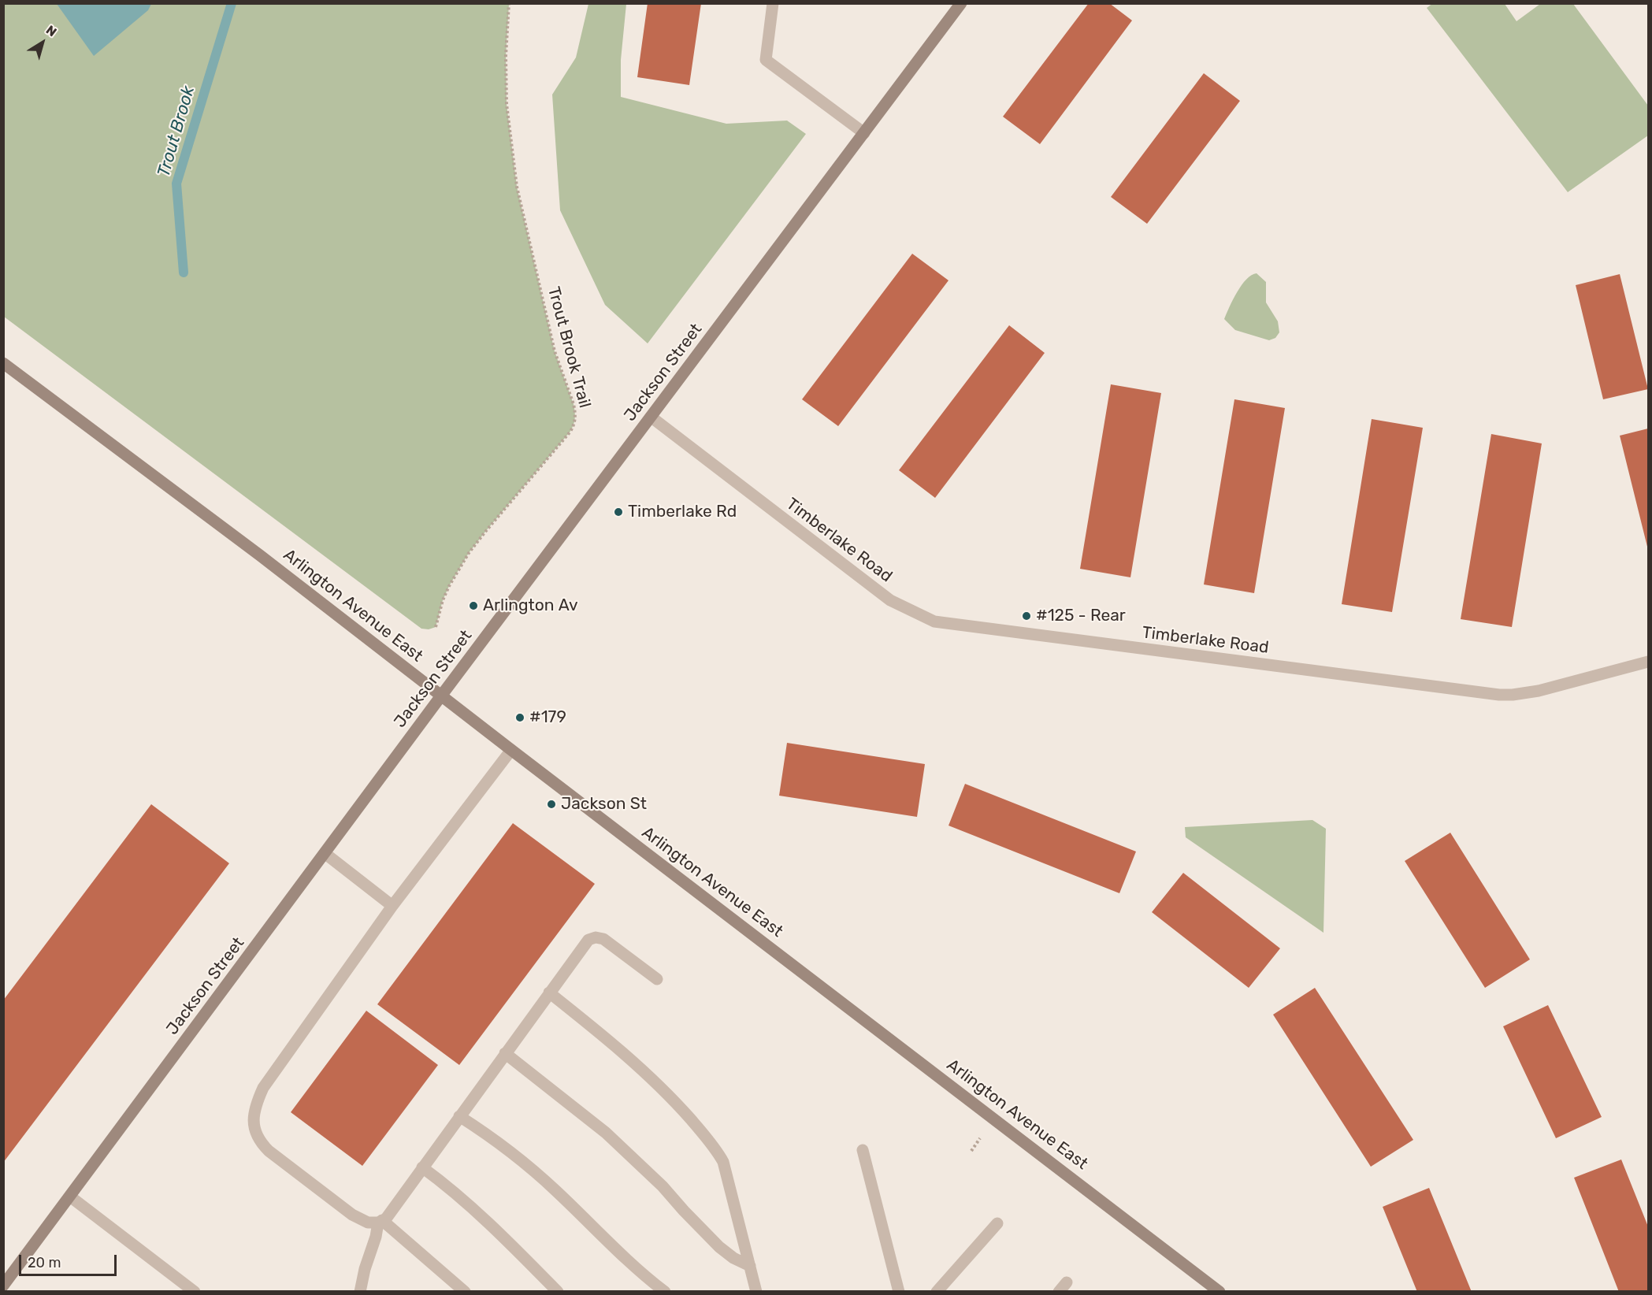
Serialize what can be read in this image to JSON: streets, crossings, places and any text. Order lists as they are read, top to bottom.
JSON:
{
  "streets": {
    "street": ["Jackson Street", "Timberlake Road", "Arlington Avenue East"],
    "path": ["Trout Brook Trail"]
  },
  "crossings": [
    ["Jackson Street", "Timberlake Road"],
    ["Jackson Street", "Arlington Avenue East"]
  ],
  "water": ["Trout Brook"],
  "places": [
    "Timberlake Rd",
    "Arlington Av",
    "#125 - Rear",
    "#179",
    "Jackson St"
  ],
  "scale_bar": "20 m",
  "north": "top right"
}
